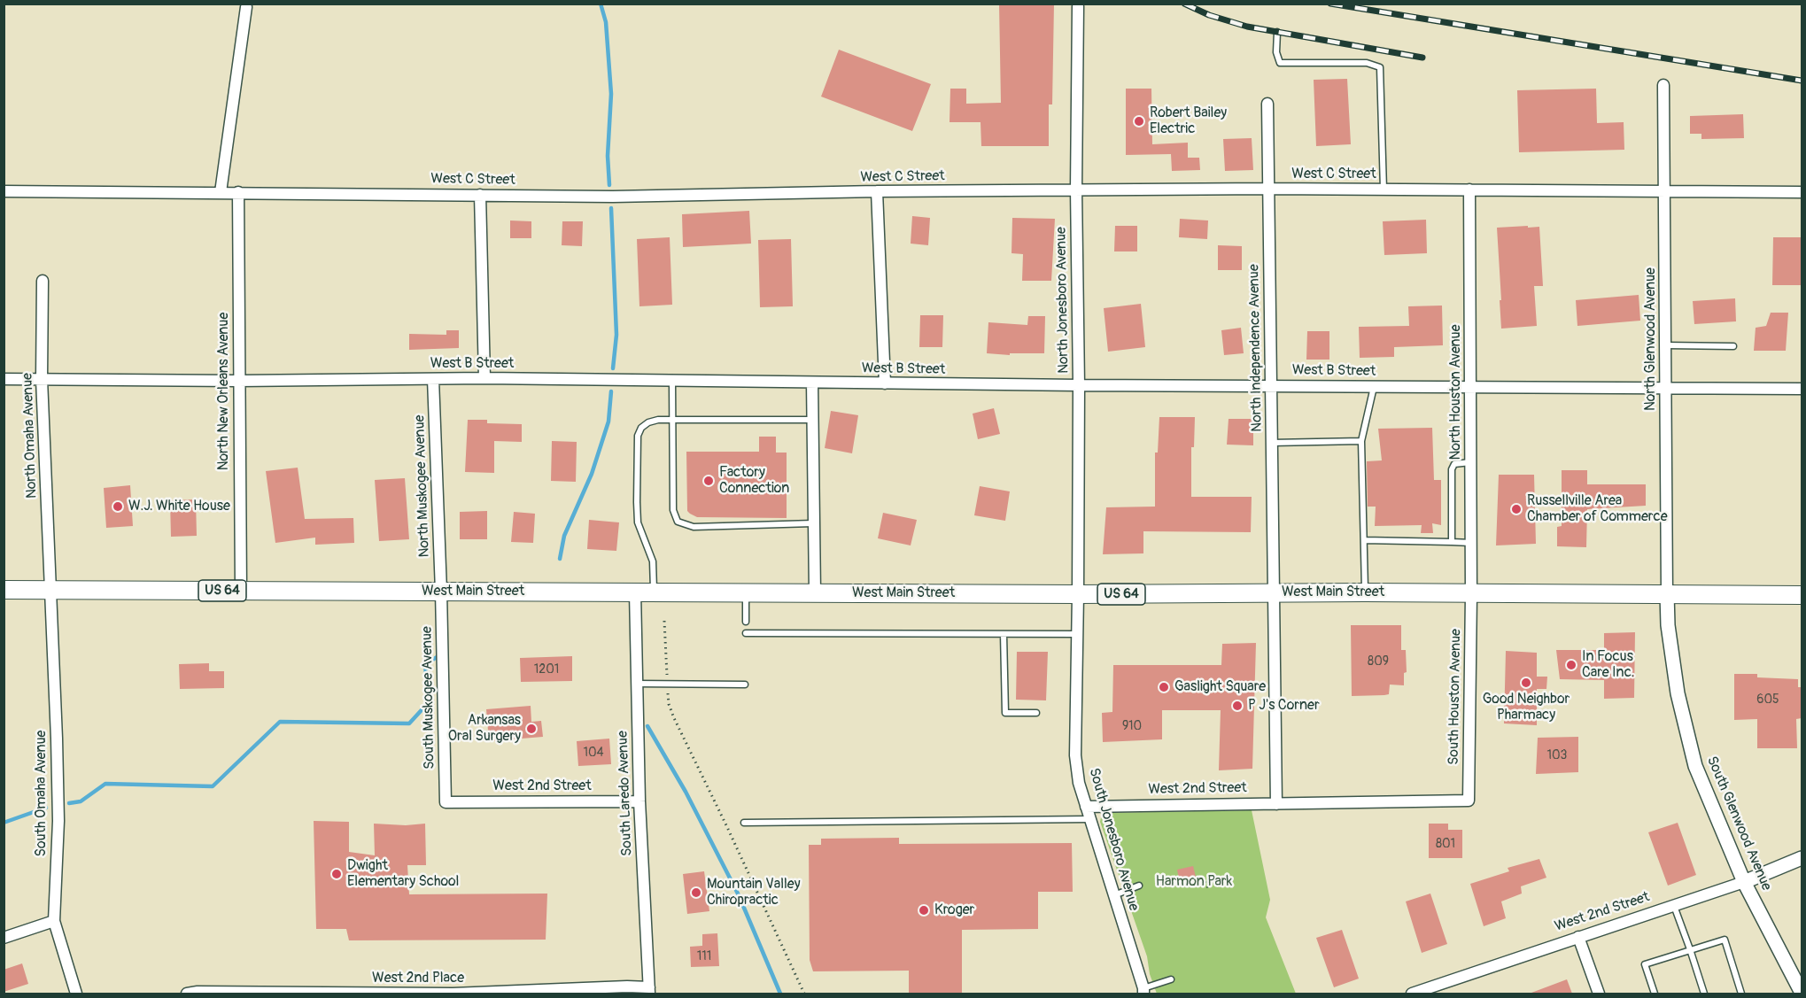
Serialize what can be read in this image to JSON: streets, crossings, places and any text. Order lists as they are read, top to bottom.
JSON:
{
  "streets": {
    "main road": ["US 64", "West Main Street"],
    "street": [
      "West C Street",
      "North Jonesboro Avenue",
      "North Glenwood Avenue",
      "North Independence Avenue",
      "West B Street",
      "North New Orleans Avenue",
      "North Houston Avenue",
      "North Omaha Avenue",
      "North Muskogee Avenue",
      "South Houston Avenue",
      "South Muskogee Avenue",
      "West 2nd Street",
      "South Omaha Avenue",
      "South Laredo Avenue",
      "South Glenwood Avenue",
      "South Jonesboro Avenue",
      "West 2nd Place"
    ]
  },
  "crossings": [
    ["West C Street", "North Jonesboro Avenue"],
    ["West C Street", "North Glenwood Avenue"],
    ["West C Street", "North Independence Avenue"],
    ["West C Street", "North New Orleans Avenue"],
    ["West C Street", "North Houston Avenue"],
    ["North Jonesboro Avenue", "West B Street"],
    ["North Jonesboro Avenue", "West Main Street"],
    ["North Jonesboro Avenue", "South Jonesboro Avenue"],
    ["North Glenwood Avenue", "West B Street"],
    ["North Glenwood Avenue", "West Main Street"],
    ["North Glenwood Avenue", "South Glenwood Avenue"],
    ["North Independence Avenue", "West B Street"],
    ["North Independence Avenue", "West Main Street"],
    ["North Independence Avenue", "West 2nd Street"],
    ["West B Street", "North New Orleans Avenue"],
    ["West B Street", "North Houston Avenue"],
    ["West B Street", "North Omaha Avenue"],
    ["West B Street", "North Muskogee Avenue"],
    ["North New Orleans Avenue", "West Main Street"],
    ["North Houston Avenue", "West Main Street"],
    ["North Houston Avenue", "South Houston Avenue"],
    ["North Omaha Avenue", "West Main Street"],
    ["North Omaha Avenue", "South Omaha Avenue"],
    ["North Muskogee Avenue", "West Main Street"],
    ["North Muskogee Avenue", "South Muskogee Avenue"],
    ["West Main Street", "South Houston Avenue"],
    ["West Main Street", "South Muskogee Avenue"],
    ["West Main Street", "South Omaha Avenue"],
    ["West Main Street", "South Laredo Avenue"],
    ["West Main Street", "South Glenwood Avenue"],
    ["West Main Street", "South Jonesboro Avenue"],
    ["South Houston Avenue", "West 2nd Street"],
    ["South Muskogee Avenue", "West 2nd Street"],
    ["West 2nd Street", "South Laredo Avenue"],
    ["West 2nd Street", "South Glenwood Avenue"],
    ["West 2nd Street", "South Jonesboro Avenue"],
    ["South Laredo Avenue", "West 2nd Place"]
  ],
  "parks": ["Harmon Park"],
  "places": [
    "Robert Bailey Electric",
    "Factory Connection",
    "W.J. White House",
    "Russellville Area Chamber of Commerce",
    "In Focus Care Inc.",
    "Good Neighbor Pharmacy",
    "Gaslight Square",
    "P J's Corner",
    "Arkansas Oral Surgery",
    "Dwight Elementary School",
    "Mountain Valley Chiropractic",
    "Kroger"
  ],
  "house_numbers": [
    "809",
    "1201",
    "605",
    "910",
    "104",
    "103",
    "801",
    "111"
  ]
}
